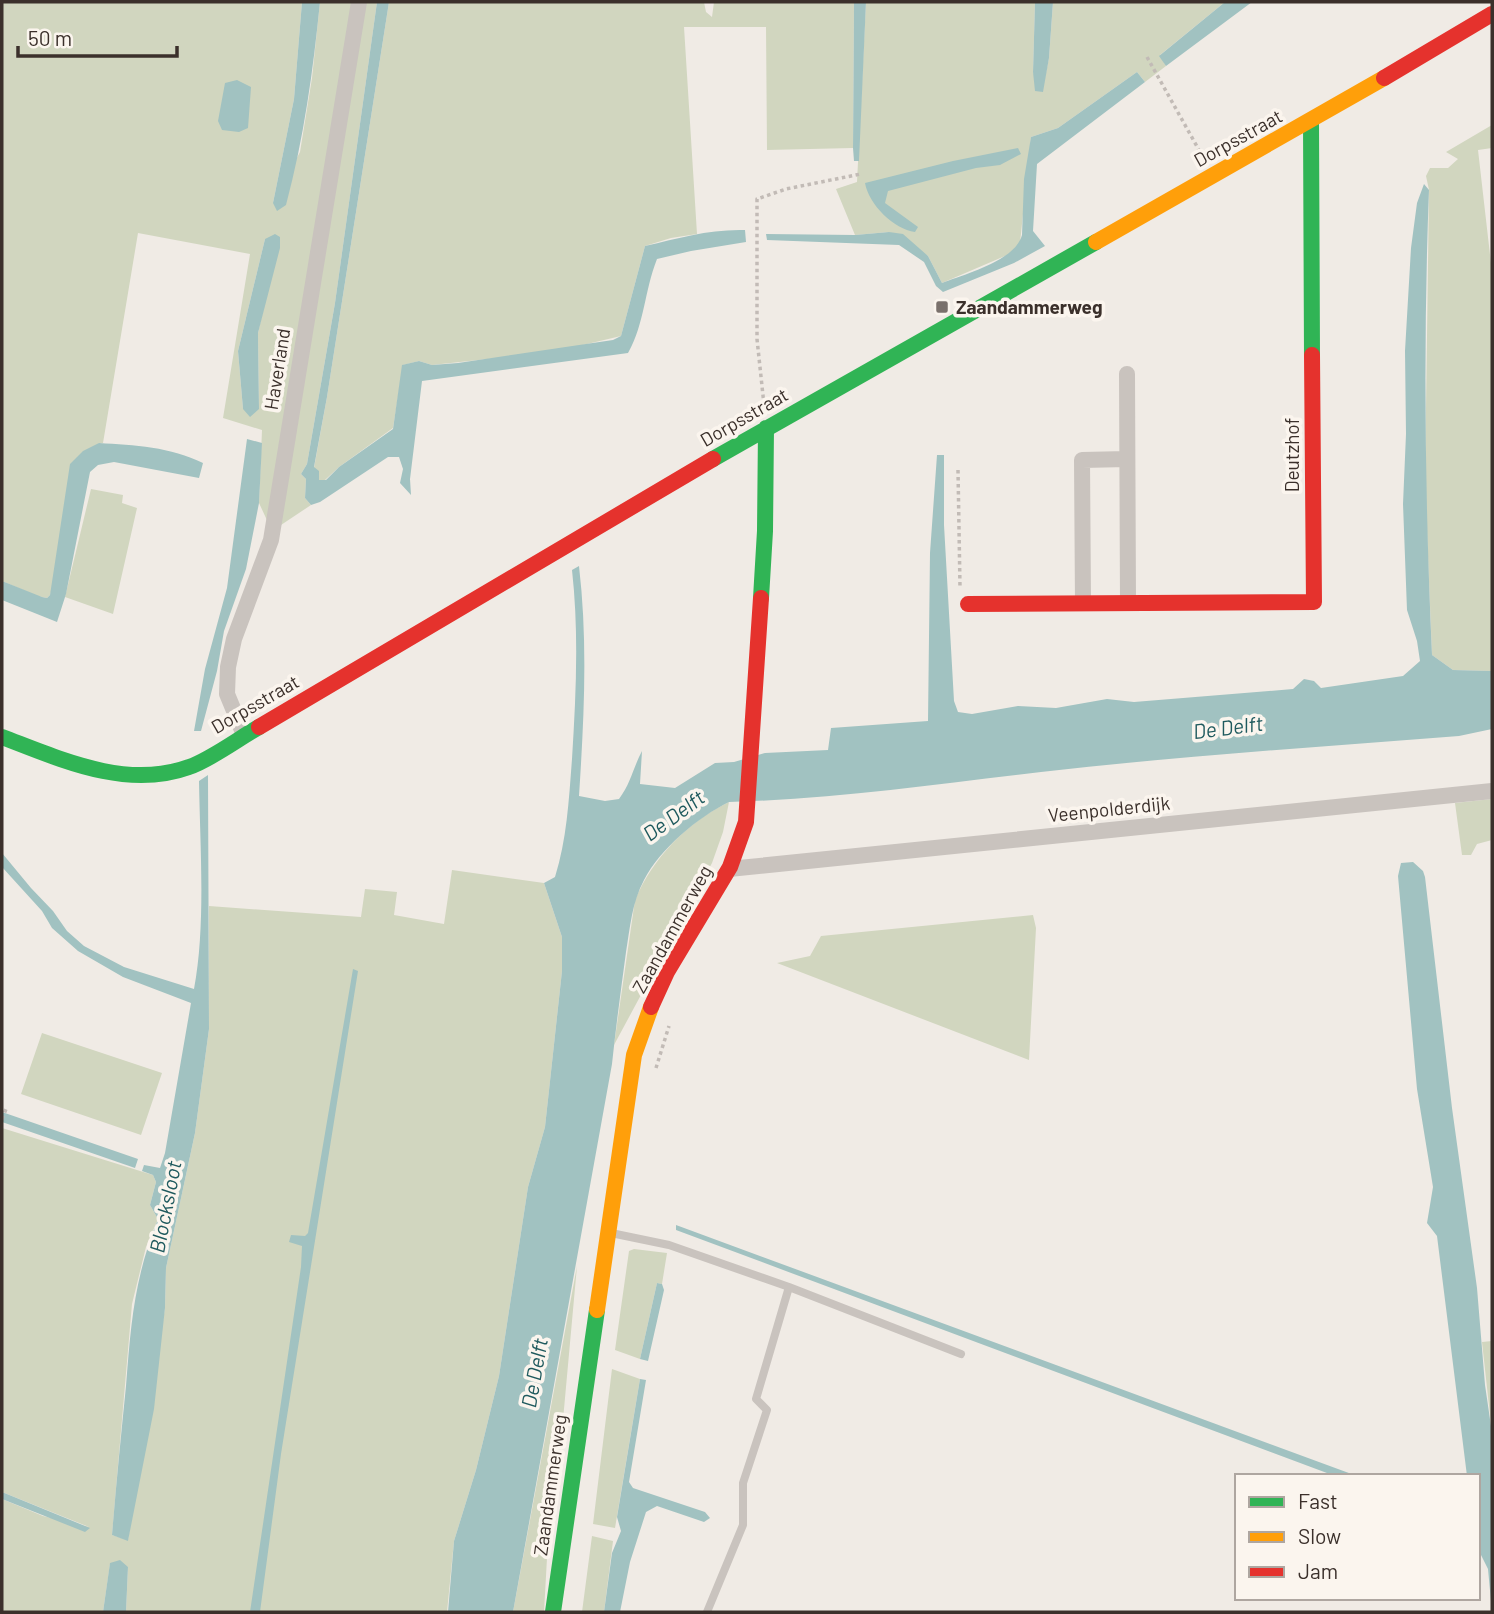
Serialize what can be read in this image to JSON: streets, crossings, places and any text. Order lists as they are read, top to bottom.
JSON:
{
  "streets": {
    "street": [
      "Dorpsstraat",
      "Haverland",
      "Deutzhof",
      "Veenpolderdijk",
      "Zaandammerweg"
    ]
  },
  "crossings": [
    ["Dorpsstraat", "Haverland"],
    ["Dorpsstraat", "Deutzhof"],
    ["Dorpsstraat", "Zaandammerweg"],
    ["Veenpolderdijk", "Zaandammerweg"]
  ],
  "water": ["De Delft", "Blocksloot"],
  "places": {
    "transit": ["Zaandammerweg"]
  },
  "legend": ["Fast", "Slow", "Jam"],
  "scale_bar": "50 m"
}
